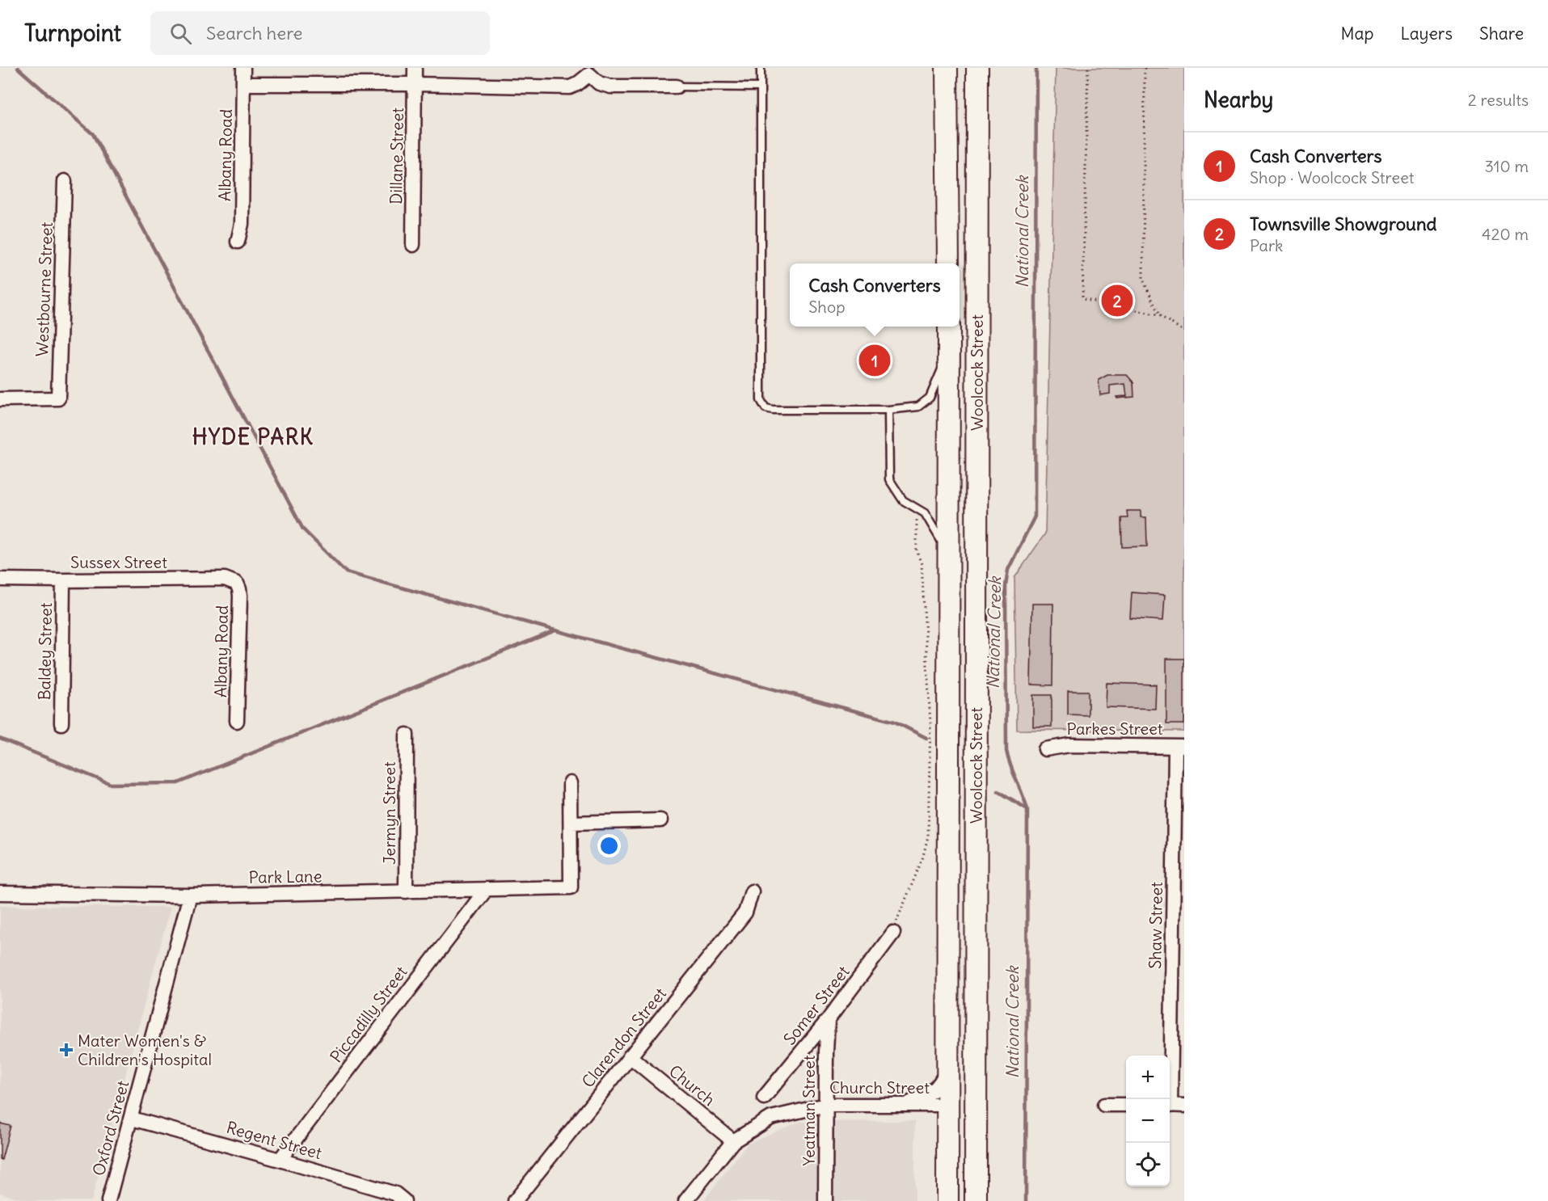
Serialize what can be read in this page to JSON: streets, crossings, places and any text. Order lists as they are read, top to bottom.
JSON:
{
  "streets": {
    "main road": ["Woolcock Street"],
    "street": [
      "Albany Road",
      "Dillane Street",
      "Westbourne Street",
      "Sussex Street",
      "Baldey Street",
      "Parkes Street",
      "Jermyn Street",
      "Park Lane",
      "Shaw Street",
      "Somer Street",
      "Piccadilly Street",
      "Clarendon Street",
      "Church",
      "Church Street",
      "Yeatman Street",
      "Oxford Street",
      "Regent Street"
    ]
  },
  "crossings": [
    ["Albany Road", "Sussex Street"],
    ["Woolcock Street", "Church Street"],
    ["Sussex Street", "Baldey Street"],
    ["Parkes Street", "Shaw Street"],
    ["Jermyn Street", "Park Lane"],
    ["Park Lane", "Piccadilly Street"],
    ["Park Lane", "Oxford Street"],
    ["Somer Street", "Yeatman Street"],
    ["Piccadilly Street", "Regent Street"],
    ["Clarendon Street", "Church"],
    ["Church", "Church Street"],
    ["Church Street", "Yeatman Street"],
    ["Oxford Street", "Regent Street"]
  ],
  "districts": ["HYDE PARK"],
  "water": ["National Creek"],
  "places": {
    "health": ["Mater Women's & Children's Hospital"]
  },
  "page": {
    "header": "Turnpoint",
    "search": "Search here",
    "nav": ["Map", "Layers", "Share"],
    "heading": ["Nearby", "2 results"],
    "list": [
      {
        "mark": "1",
        "name": "Cash Converters",
        "note": "Shop · Woolcock Street",
        "value": "310 m"
      },
      {
        "mark": "2",
        "name": "Townsville Showground",
        "note": "Park",
        "value": "420 m"
      }
    ],
    "popup": ["Cash Converters", "Shop"],
    "pins": ["2", "1"],
    "map_buttons": ["+", "−"]
  }
}
